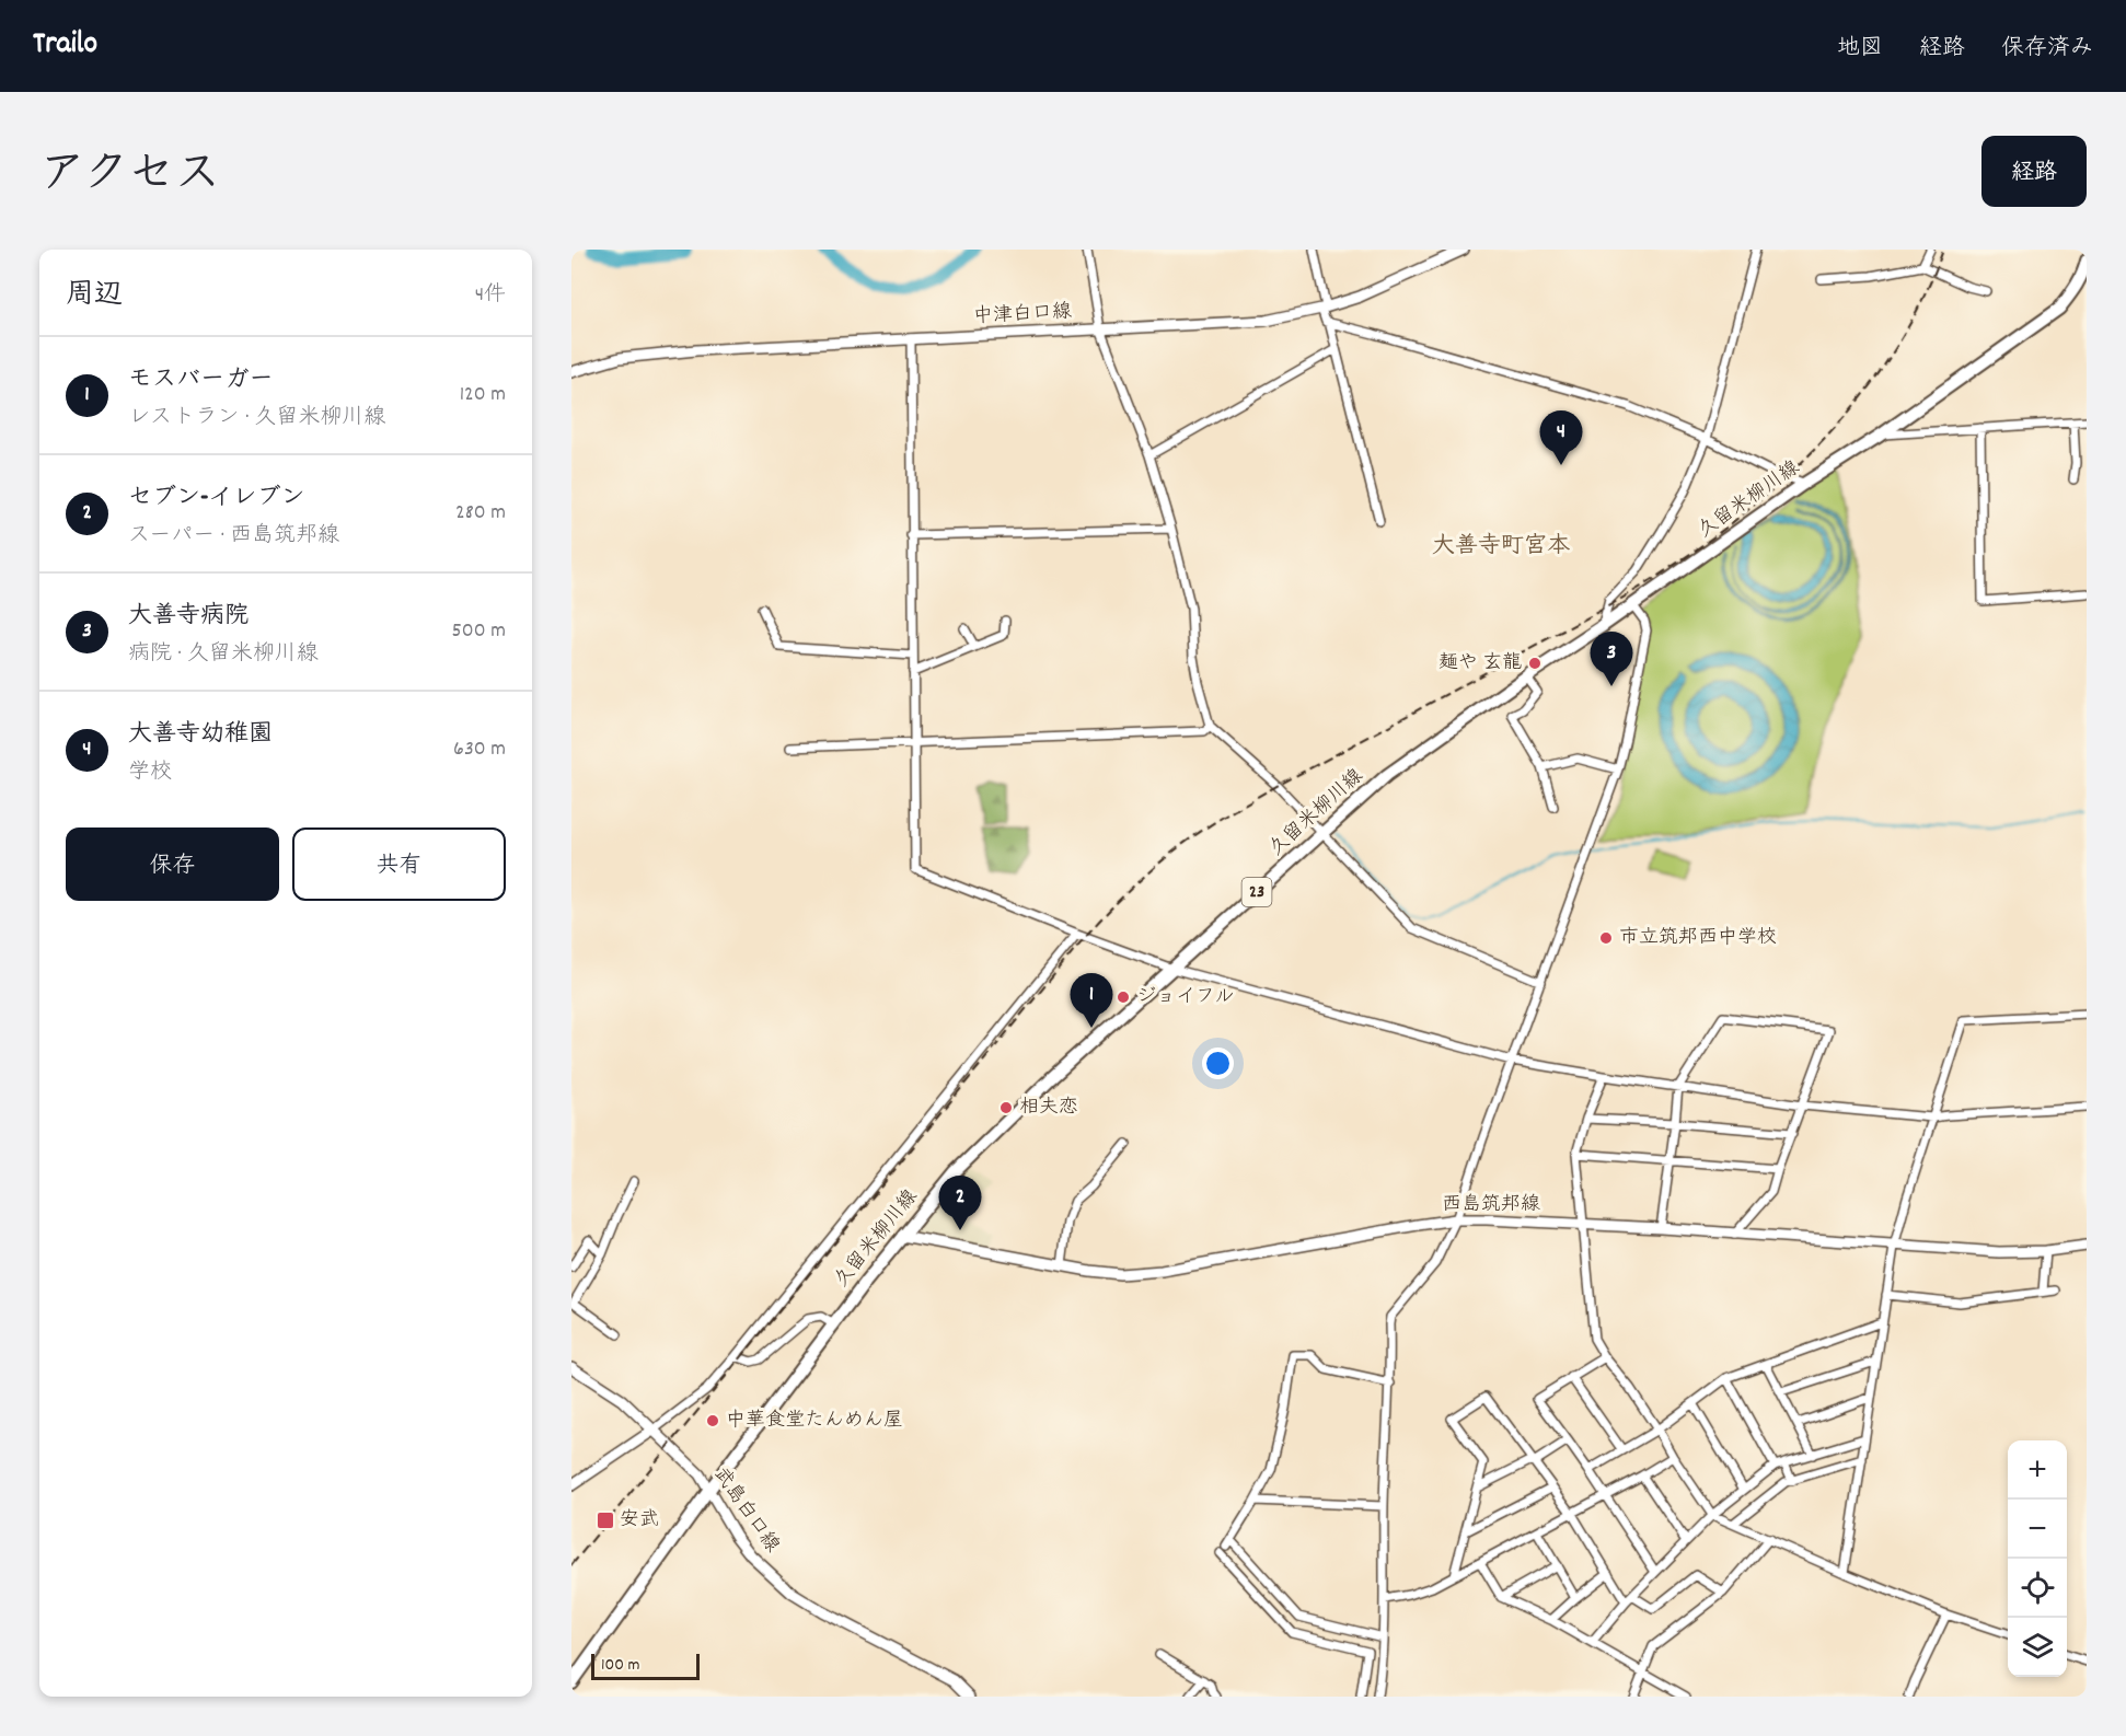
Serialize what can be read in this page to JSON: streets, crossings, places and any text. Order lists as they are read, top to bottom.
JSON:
{
  "streets": {
    "main road": [
      "中津白口線",
      "久留米柳川線",
      "23",
      "西島筑邦線",
      "武島白口線"
    ]
  },
  "crossings": [
    ["久留米柳川線", "西島筑邦線"],
    ["久留米柳川線", "武島白口線"]
  ],
  "districts": ["大善寺町宮本"],
  "places": {
    "other": [
      "麺や 玄龍",
      "市立筑邦西中学校",
      "ジョイフル",
      "相夫恋",
      "中華食堂たんめん屋"
    ],
    "transit": ["安武"]
  },
  "scale_bar": "100 m",
  "page": {
    "header": "Trailo",
    "nav": ["地図", "経路", "保存済み"],
    "title": "アクセス",
    "buttons": [
      "経路",
      ["保存", "共有"]
    ],
    "heading": ["周辺", "4件"],
    "list": [
      {
        "mark": "1",
        "name": "モスバーガー",
        "note": "レストラン · 久留米柳川線",
        "value": "120 m"
      },
      {
        "mark": "2",
        "name": "セブン-イレブン",
        "note": "スーパー · 西島筑邦線",
        "value": "280 m"
      },
      {
        "mark": "3",
        "name": "大善寺病院",
        "note": "病院 · 久留米柳川線",
        "value": "500 m"
      },
      {
        "mark": "4",
        "name": "大善寺幼稚園",
        "note": "学校",
        "value": "630 m"
      }
    ],
    "pins": [
      "4",
      "3",
      "1",
      "2"
    ],
    "map_buttons": ["+", "−"],
    "scale": "100 m"
  }
}
